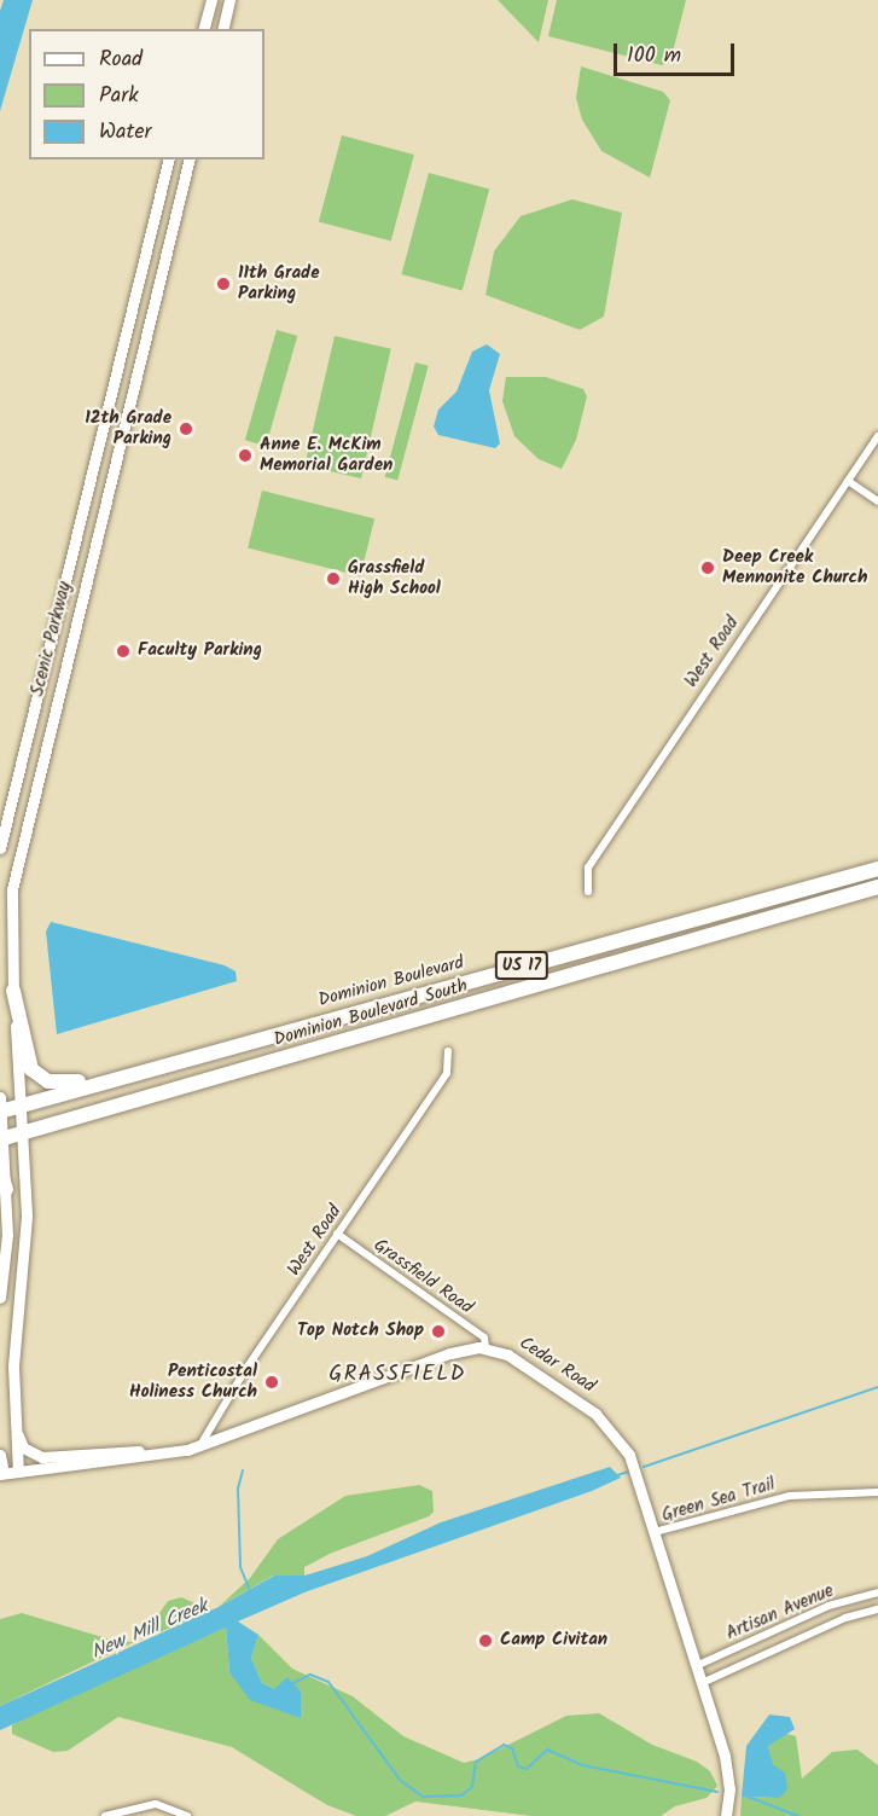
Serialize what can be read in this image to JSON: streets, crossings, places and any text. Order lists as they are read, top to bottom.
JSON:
{
  "streets": {
    "highway": ["US 17", "Dominion Boulevard", "Dominion Boulevard South"],
    "street": [
      "Scenic Parkway",
      "West Road",
      "Grassfield Road",
      "Cedar Road",
      "Green Sea Trail",
      "Artisan Avenue"
    ]
  },
  "crossings": [
    ["Scenic Parkway", "US 17"],
    ["Scenic Parkway", "Dominion Boulevard South"],
    ["West Road", "Grassfield Road"],
    ["US 17", "Dominion Boulevard"],
    ["Grassfield Road", "Cedar Road"],
    ["Cedar Road", "Green Sea Trail"],
    ["Cedar Road", "Artisan Avenue"]
  ],
  "districts": ["GRASSFIELD"],
  "water": ["New Mill Creek"],
  "places": [
    "11th Grade Parking",
    "12th Grade Parking",
    "Anne E. McKim Memorial Garden",
    "Deep Creek Mennonite Church",
    "Grassfield High School",
    "Faculty Parking",
    "Top Notch Shop",
    "Penticostal Holiness Church",
    "Camp Civitan"
  ],
  "legend": ["Road", "Park", "Water"],
  "scale_bar": "100 m"
}
